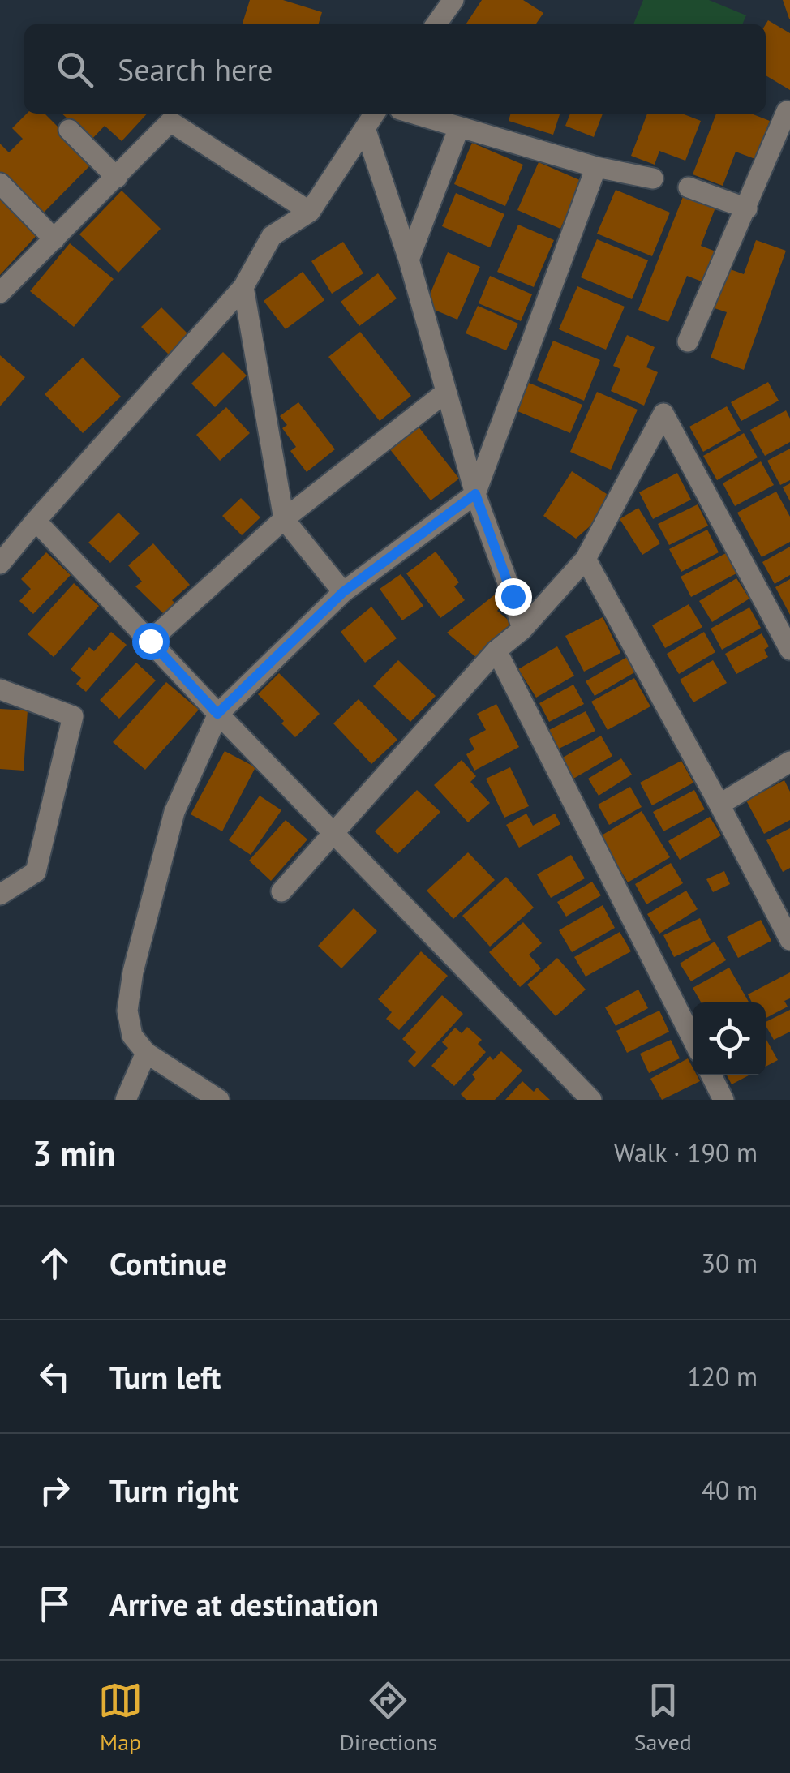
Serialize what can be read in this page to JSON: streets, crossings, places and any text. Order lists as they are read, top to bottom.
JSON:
{
  "page": {
    "search": "Search here",
    "heading": ["3 min", "Walk · 190 m"],
    "list": [
      ["Continue", "30 m"],
      ["Turn left", "120 m"],
      ["Turn right", "40 m"],
      "Arrive at destination"
    ],
    "nav": ["Map", "Directions", "Saved"]
  }
}
